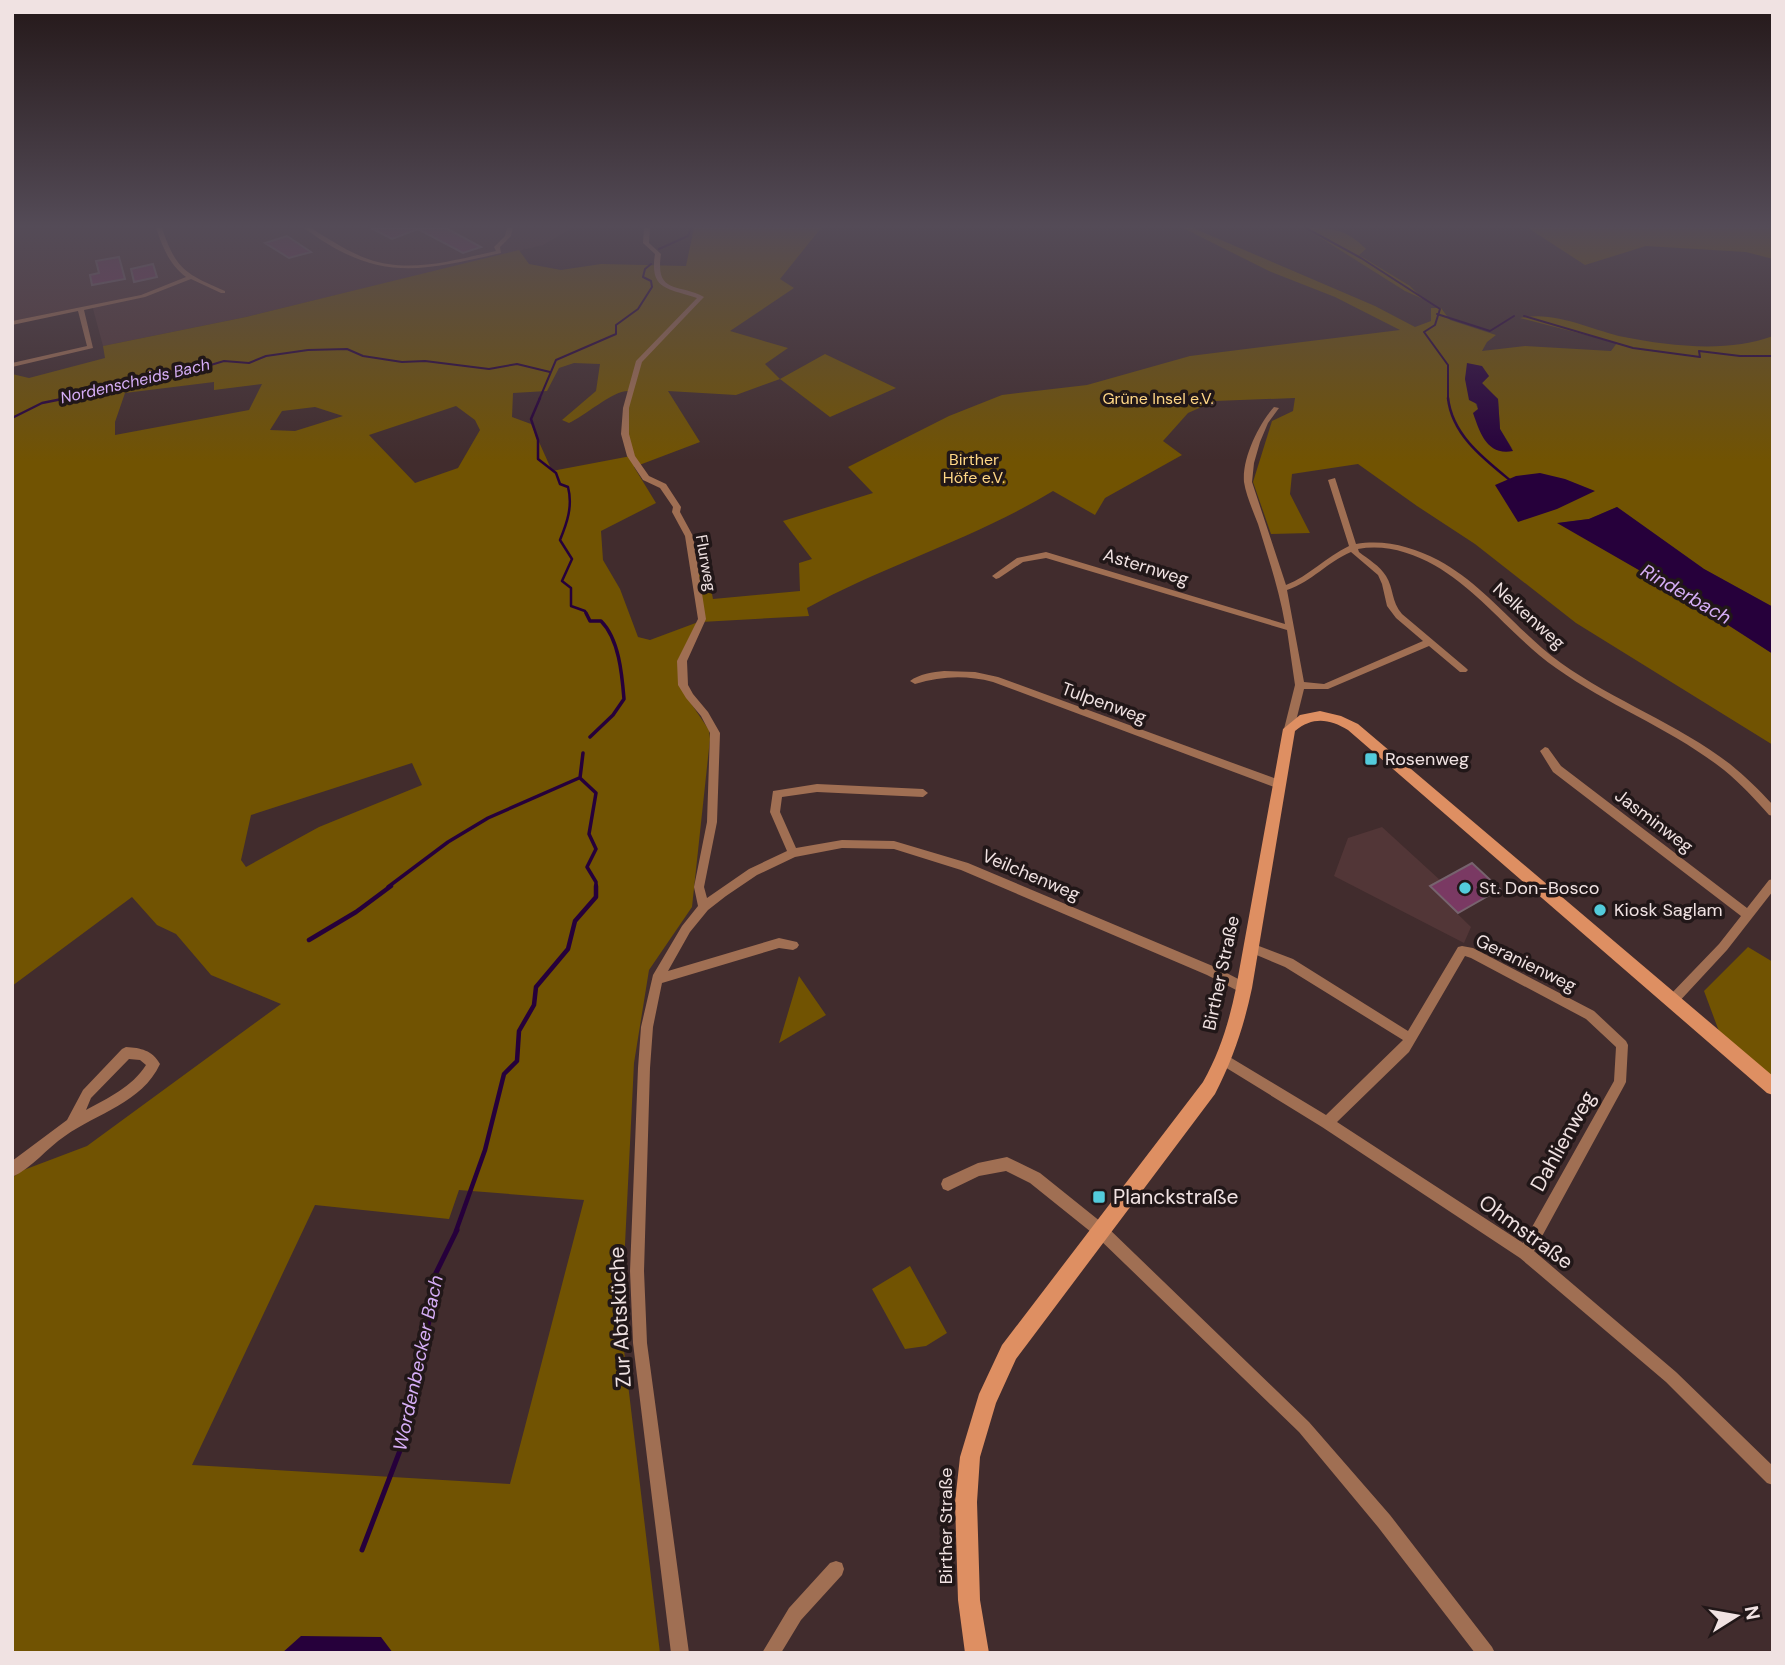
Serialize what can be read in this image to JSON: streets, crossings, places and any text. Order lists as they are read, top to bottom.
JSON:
{
  "streets": {
    "street": [
      "Flurweg",
      "Asternweg",
      "Nelkenweg",
      "Tulpenweg",
      "Jasminweg",
      "Veilchenweg",
      "Geranienweg",
      "Birther Straße",
      "Dahlienweg",
      "Ohmstraße",
      "Zur Abtsküche"
    ]
  },
  "crossings": [
    ["Flurweg", "Zur Abtsküche"],
    ["Asternweg", "Birther Straße"],
    ["Tulpenweg", "Birther Straße"],
    ["Veilchenweg", "Birther Straße"],
    ["Veilchenweg", "Zur Abtsküche"],
    ["Geranienweg", "Dahlienweg"],
    ["Geranienweg", "Ohmstraße"],
    ["Birther Straße", "Ohmstraße"],
    ["Dahlienweg", "Ohmstraße"]
  ],
  "water": ["Nordenscheids Bach", "Rinderbach", "Wordenbecker Bach"],
  "parks": ["Grüne Insel e.V.", "Birther Höfe e.V."],
  "places": {
    "transit": ["Rosenweg", "Planckstraße"],
    "other": ["St. Don-Bosco", "Kiosk Saglam"]
  },
  "north": "right"
}
